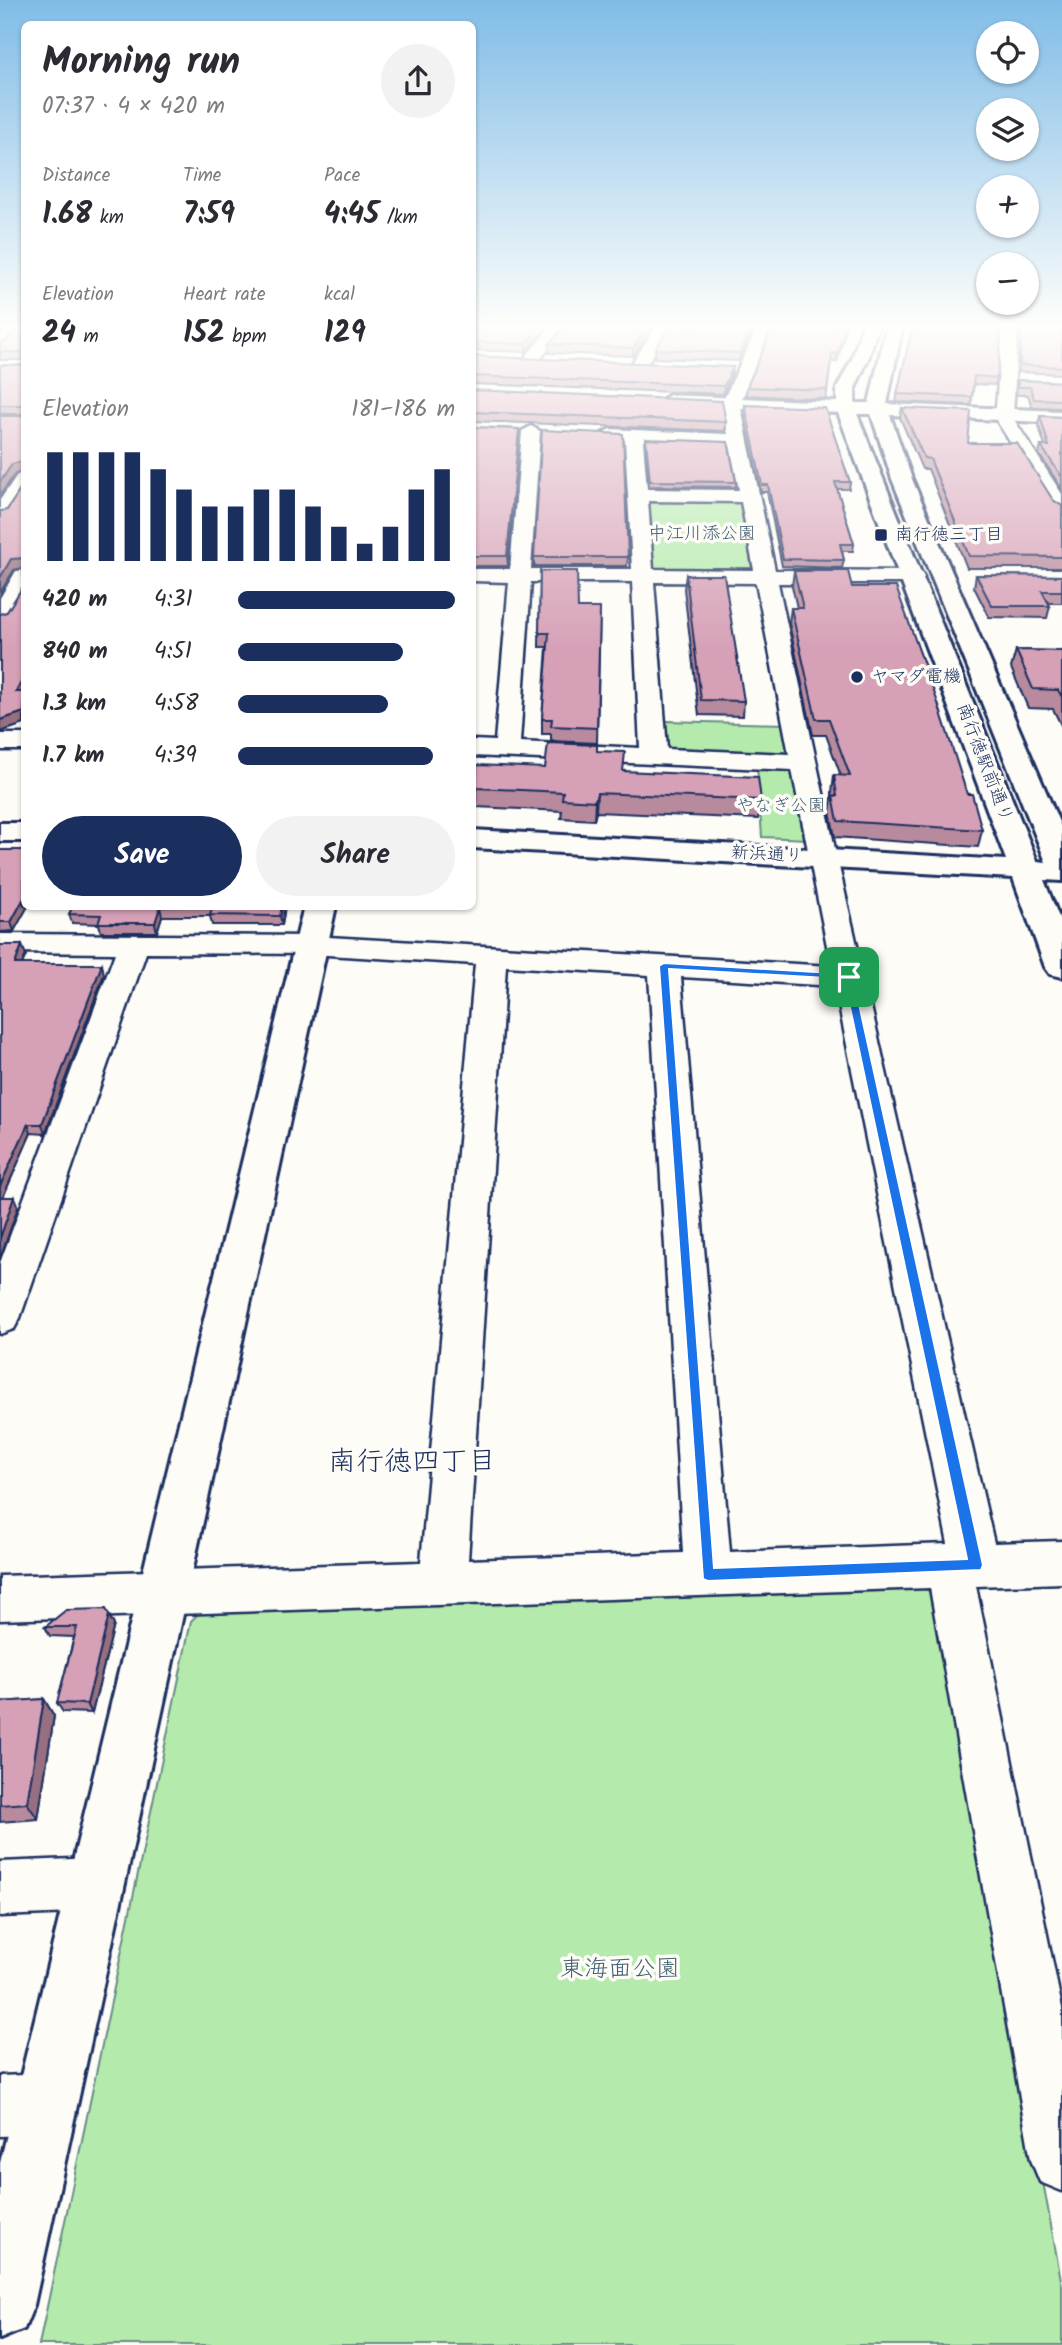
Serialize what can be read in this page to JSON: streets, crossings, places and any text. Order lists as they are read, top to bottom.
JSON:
{
  "streets": {
    "street": ["南行徳駅前通り", "新浜通り"]
  },
  "crossings": [
    ["南行徳駅前通り", "新浜通り"]
  ],
  "districts": ["南行徳四丁目"],
  "parks": ["中江川添公園", "やなぎ公園", "東海面公園"],
  "places": {
    "transit": ["南行徳三丁目"],
    "other": ["ヤマダ電機"]
  },
  "page": {
    "map_buttons": ["+", "−"],
    "heading": ["Morning run", "07:37 · 4 × 420 m"],
    "stats": [
      ["Distance", "1.68 km"],
      ["Time", "7:59"],
      ["Pace", "4:45 /km"],
      ["Elevation", "24 m"],
      ["Heart rate", "152 bpm"],
      ["kcal", "129"]
    ],
    "chart": ["Elevation", "181–186 m"],
    "list": [
      {
        "name": "420 m",
        "note": "4:31"
      },
      {
        "name": "840 m",
        "note": "4:51"
      },
      {
        "name": "1.3 km",
        "note": "4:58"
      },
      {
        "name": "1.7 km",
        "note": "4:39"
      }
    ],
    "buttons": ["Save", "Share"]
  }
}
